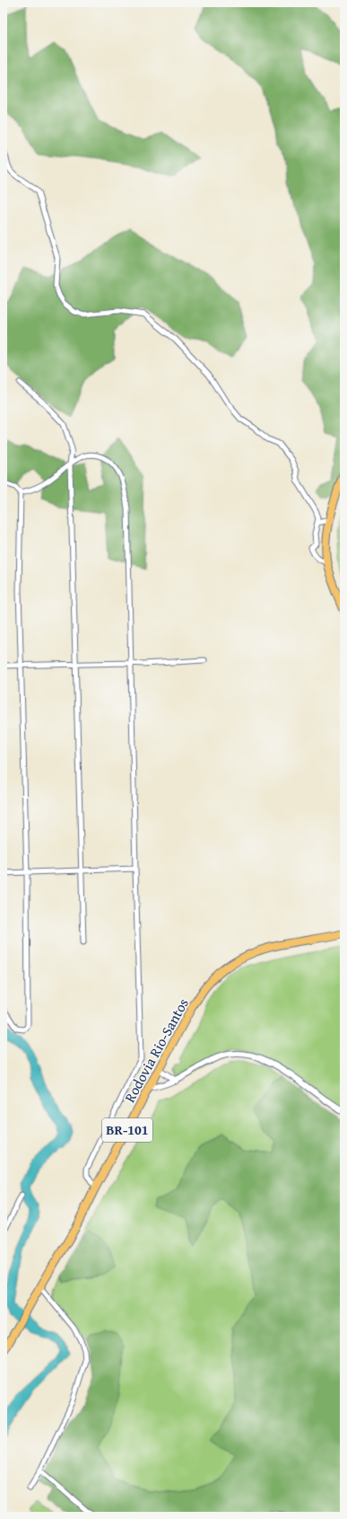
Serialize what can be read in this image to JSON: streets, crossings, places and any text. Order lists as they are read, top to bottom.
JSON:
{
  "streets": {
    "highway": ["Rodovia Rio-Santos", "BR-101"]
  }
}
